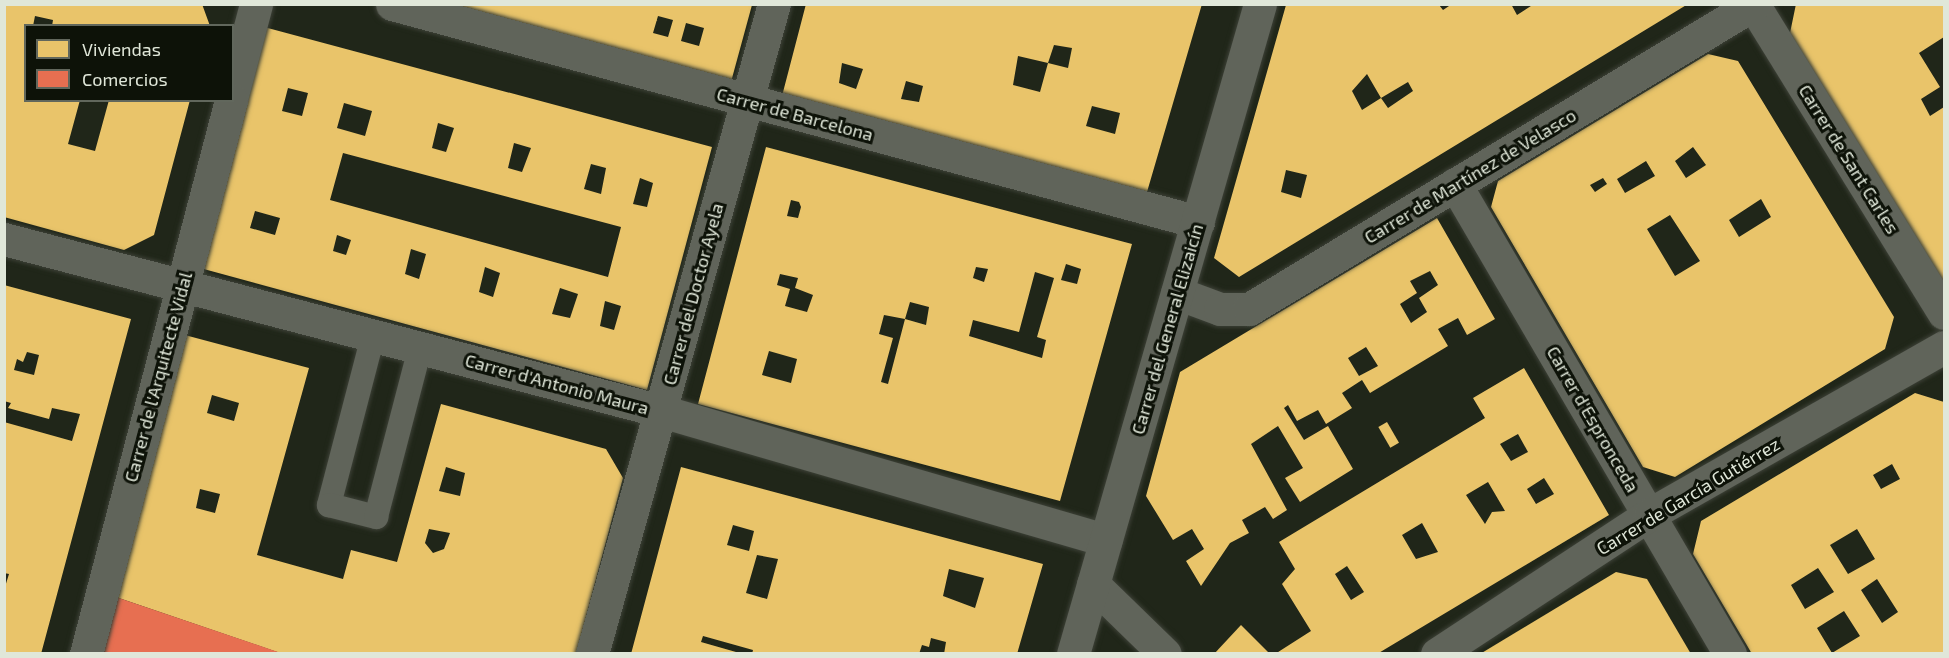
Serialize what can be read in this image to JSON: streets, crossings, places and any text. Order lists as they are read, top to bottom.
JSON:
{
  "streets": {
    "street": [
      "Carrer de Barcelona",
      "Carrer de Sant Carles",
      "Carrer de Martínez de Velasco",
      "Carrer del Doctor Ayela",
      "Carrer del General Elizaicín",
      "Carrer de l'Arquitecte Vidal",
      "Carrer d'Antonio Maura",
      "Carrer d'Espronceda",
      "Carrer de García Gutiérrez"
    ]
  },
  "crossings": [
    ["Carrer de Barcelona", "Carrer del Doctor Ayela"],
    ["Carrer de Barcelona", "Carrer del General Elizaicín"],
    ["Carrer de Sant Carles", "Carrer de Martínez de Velasco"],
    ["Carrer de Martínez de Velasco", "Carrer del General Elizaicín"],
    ["Carrer de Martínez de Velasco", "Carrer d'Espronceda"],
    ["Carrer del Doctor Ayela", "Carrer d'Antonio Maura"],
    ["Carrer del General Elizaicín", "Carrer d'Antonio Maura"],
    ["Carrer de l'Arquitecte Vidal", "Carrer d'Antonio Maura"],
    ["Carrer d'Espronceda", "Carrer de García Gutiérrez"]
  ],
  "legend": ["Viviendas", "Comercios"]
}
